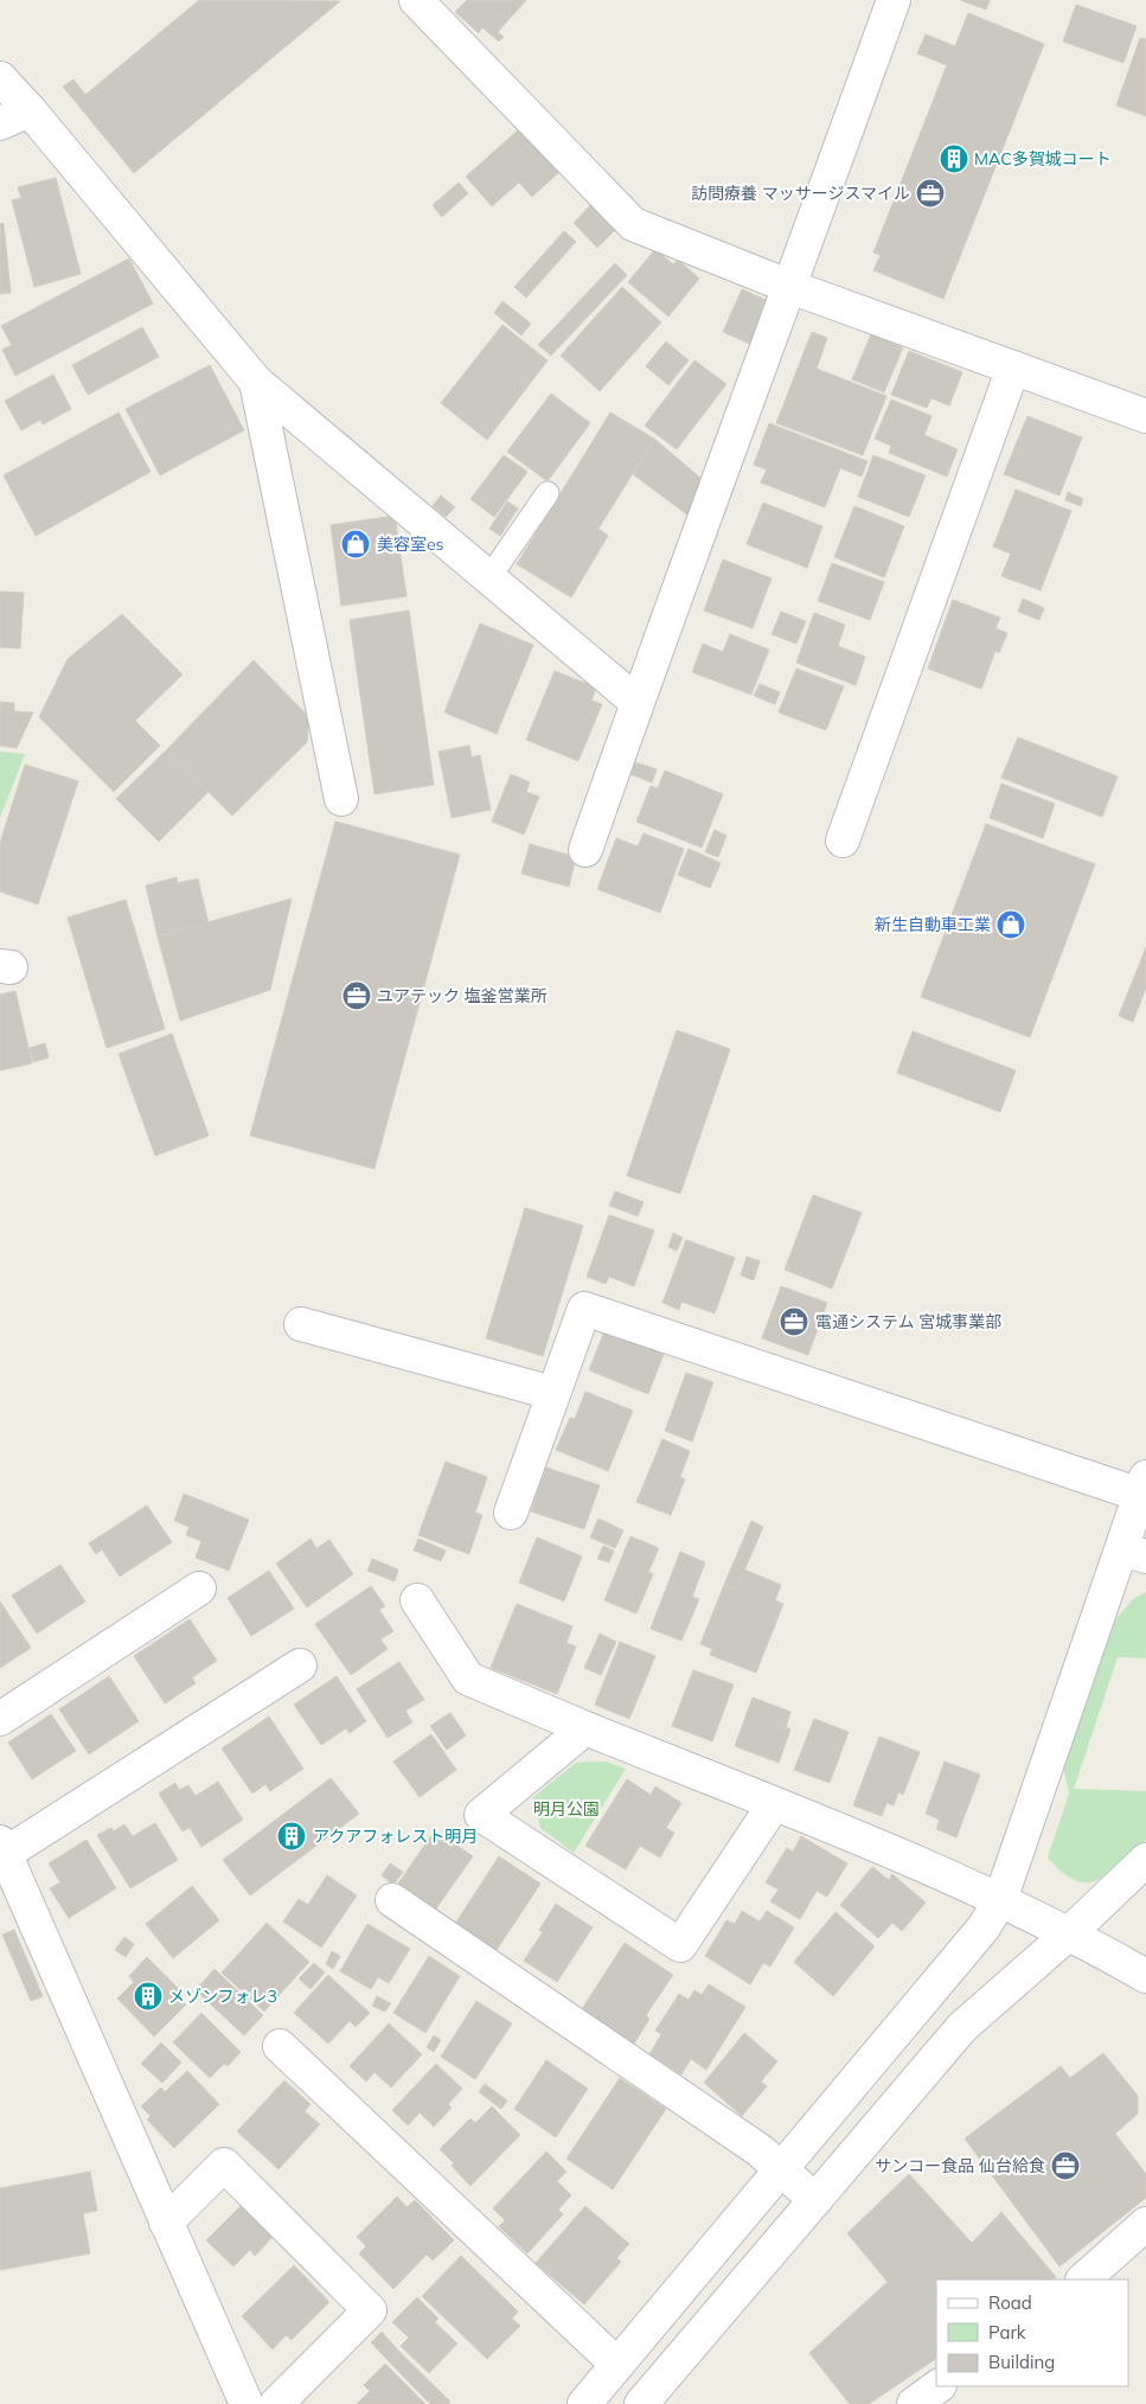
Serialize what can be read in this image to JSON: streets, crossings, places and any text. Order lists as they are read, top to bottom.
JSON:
{
  "parks": ["明月公園"],
  "places": {
    "building": ["MAC多賀城コート", "アクアフォレスト明月", "メゾンフォレ3"],
    "office": [
      "訪問療養 マッサージスマイル",
      "ユアテック 塩釜営業所",
      "電通システム 宮城事業部",
      "サンコー食品 仙台給食"
    ],
    "shop": ["美容室es", "新生自動車工業"]
  },
  "legend": ["Road", "Park", "Building"]
}
